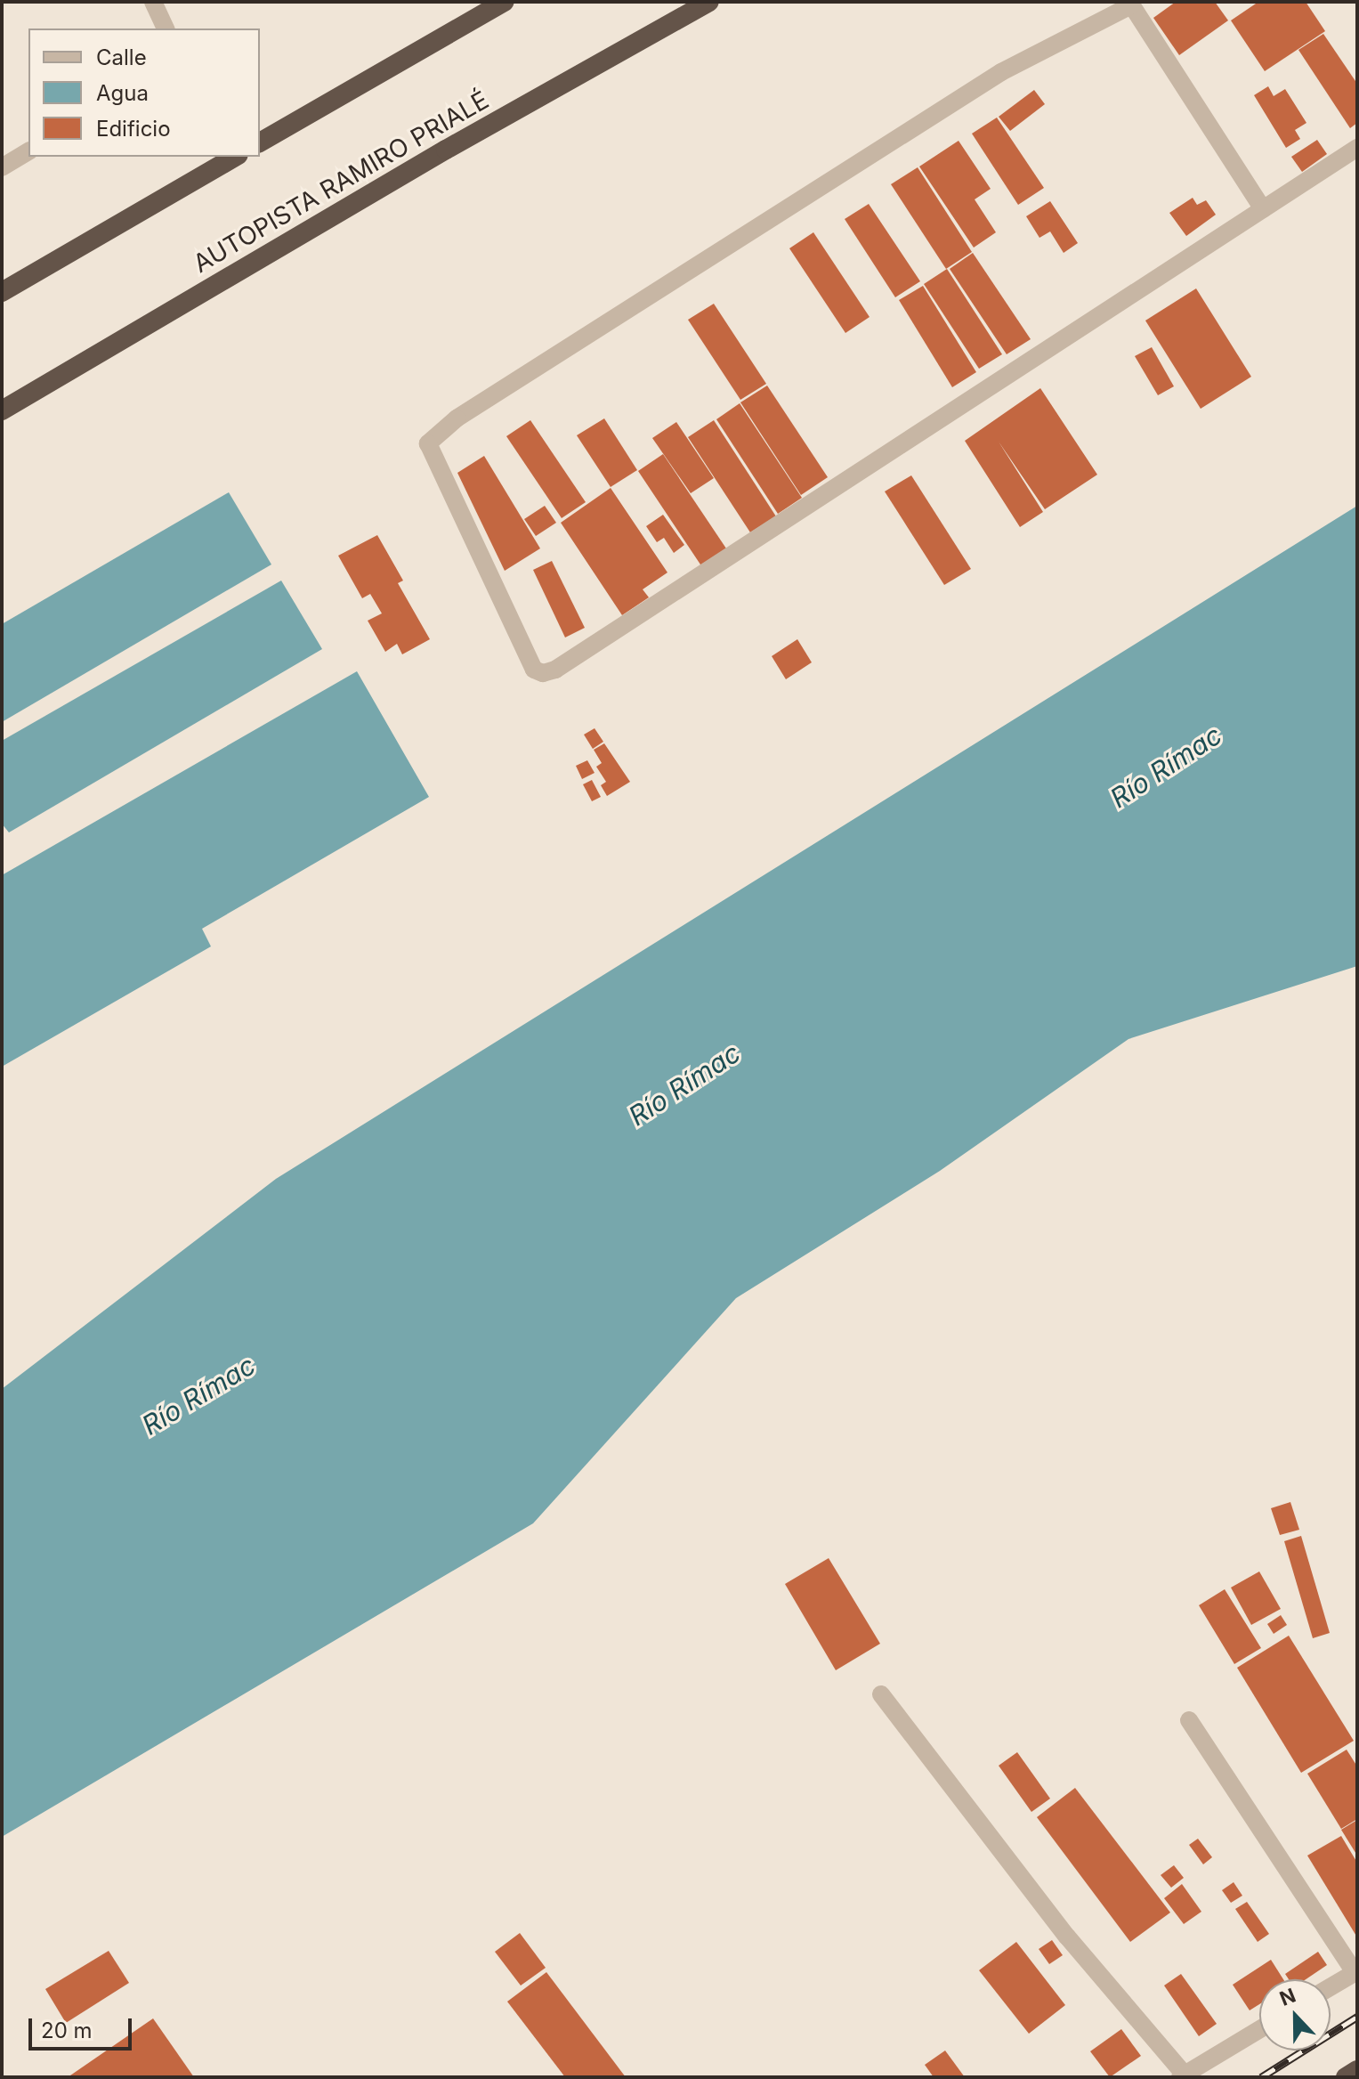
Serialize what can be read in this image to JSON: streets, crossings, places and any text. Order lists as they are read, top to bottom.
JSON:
{
  "streets": {
    "highway": ["AUTOPISTA RAMIRO PRIALÉ"]
  },
  "water": ["Río Rímac"],
  "legend": ["Calle", "Agua", "Edificio"],
  "scale_bar": "20 m",
  "north": "top"
}
